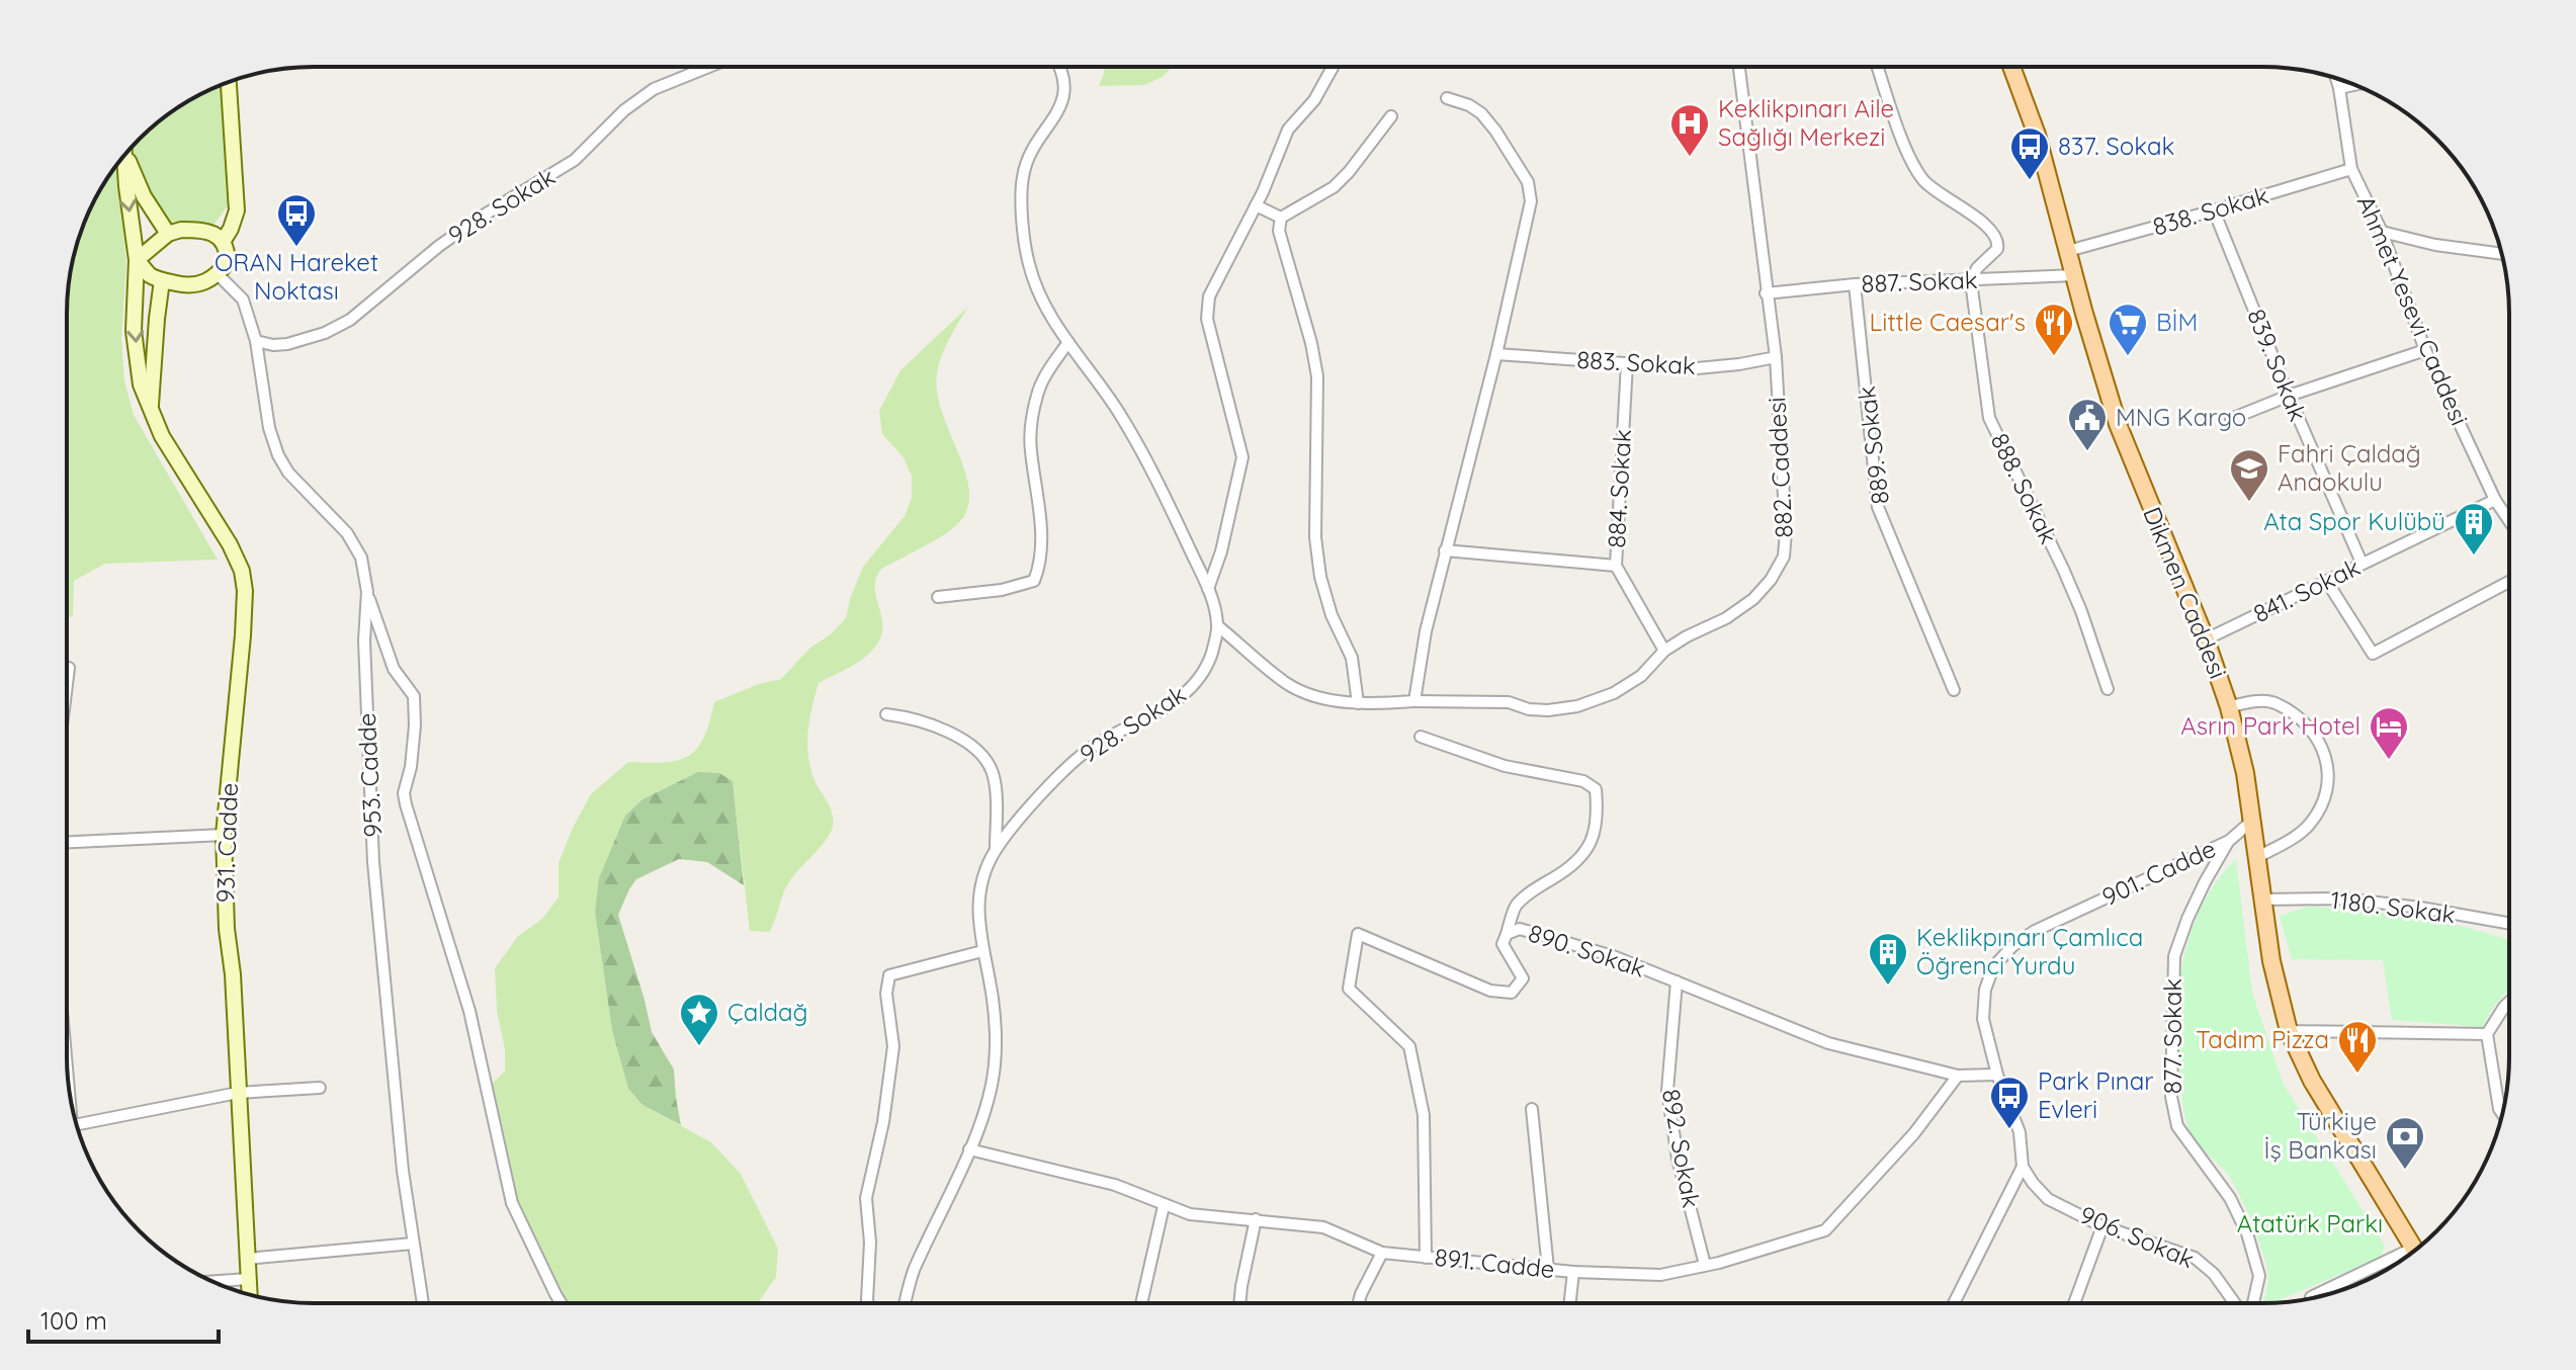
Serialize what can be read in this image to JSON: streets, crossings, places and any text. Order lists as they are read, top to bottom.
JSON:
{
  "streets": {
    "main road": ["Dikmen Caddesi", "931. Cadde"],
    "street": [
      "928. Sokak",
      "838. Sokak",
      "887. Sokak",
      "Ahmet Yesevi Caddesi",
      "883. Sokak",
      "839. Sokak",
      "889. Sokak",
      "882. Caddesi",
      "884. Sokak",
      "888. Sokak",
      "841. Sokak",
      "953. Cadde",
      "901. Cadde",
      "1180. Sokak",
      "890. Sokak",
      "877. Sokak",
      "892. Sokak",
      "906. Sokak",
      "891. Cadde"
    ]
  },
  "crossings": [
    ["928. Sokak", "882. Caddesi"],
    ["928. Sokak", "953. Cadde"],
    ["928. Sokak", "891. Cadde"],
    ["838. Sokak", "Ahmet Yesevi Caddesi"],
    ["838. Sokak", "839. Sokak"],
    ["838. Sokak", "Dikmen Caddesi"],
    ["887. Sokak", "889. Sokak"],
    ["887. Sokak", "882. Caddesi"],
    ["887. Sokak", "888. Sokak"],
    ["887. Sokak", "Dikmen Caddesi"],
    ["Ahmet Yesevi Caddesi", "841. Sokak"],
    ["883. Sokak", "882. Caddesi"],
    ["883. Sokak", "884. Sokak"],
    ["839. Sokak", "841. Sokak"],
    ["882. Caddesi", "884. Sokak"],
    ["841. Sokak", "Dikmen Caddesi"],
    ["Dikmen Caddesi", "901. Cadde"],
    ["Dikmen Caddesi", "1180. Sokak"],
    ["953. Cadde", "931. Cadde"],
    ["901. Cadde", "890. Sokak"],
    ["901. Cadde", "877. Sokak"],
    ["901. Cadde", "906. Sokak"],
    ["890. Sokak", "892. Sokak"],
    ["890. Sokak", "891. Cadde"],
    ["892. Sokak", "891. Cadde"]
  ],
  "parks": ["Atatürk Parkı"],
  "places": {
    "hospital": ["Keklikpınarı Aile Sağlığı Merkezi"],
    "bus stop": ["837. Sokak", "ORAN Hareket Noktası", "Park Pınar Evleri"],
    "restaurant": ["Little Caesar's", "Tadım Pizza"],
    "supermarket": ["BİM"],
    "public building": ["MNG Kargo"],
    "school or university": ["Fahri Çaldağ Anaokulu"],
    "building": ["Ata Spor Kulübü", "Keklikpınarı Çamlıca Öğrenci Yurdu"],
    "hotel": ["Asrın Park Hotel"],
    "place": ["Çaldağ"],
    "bank": ["Türkiye İş Bankası"]
  },
  "scale_bar": "100 m"
}
